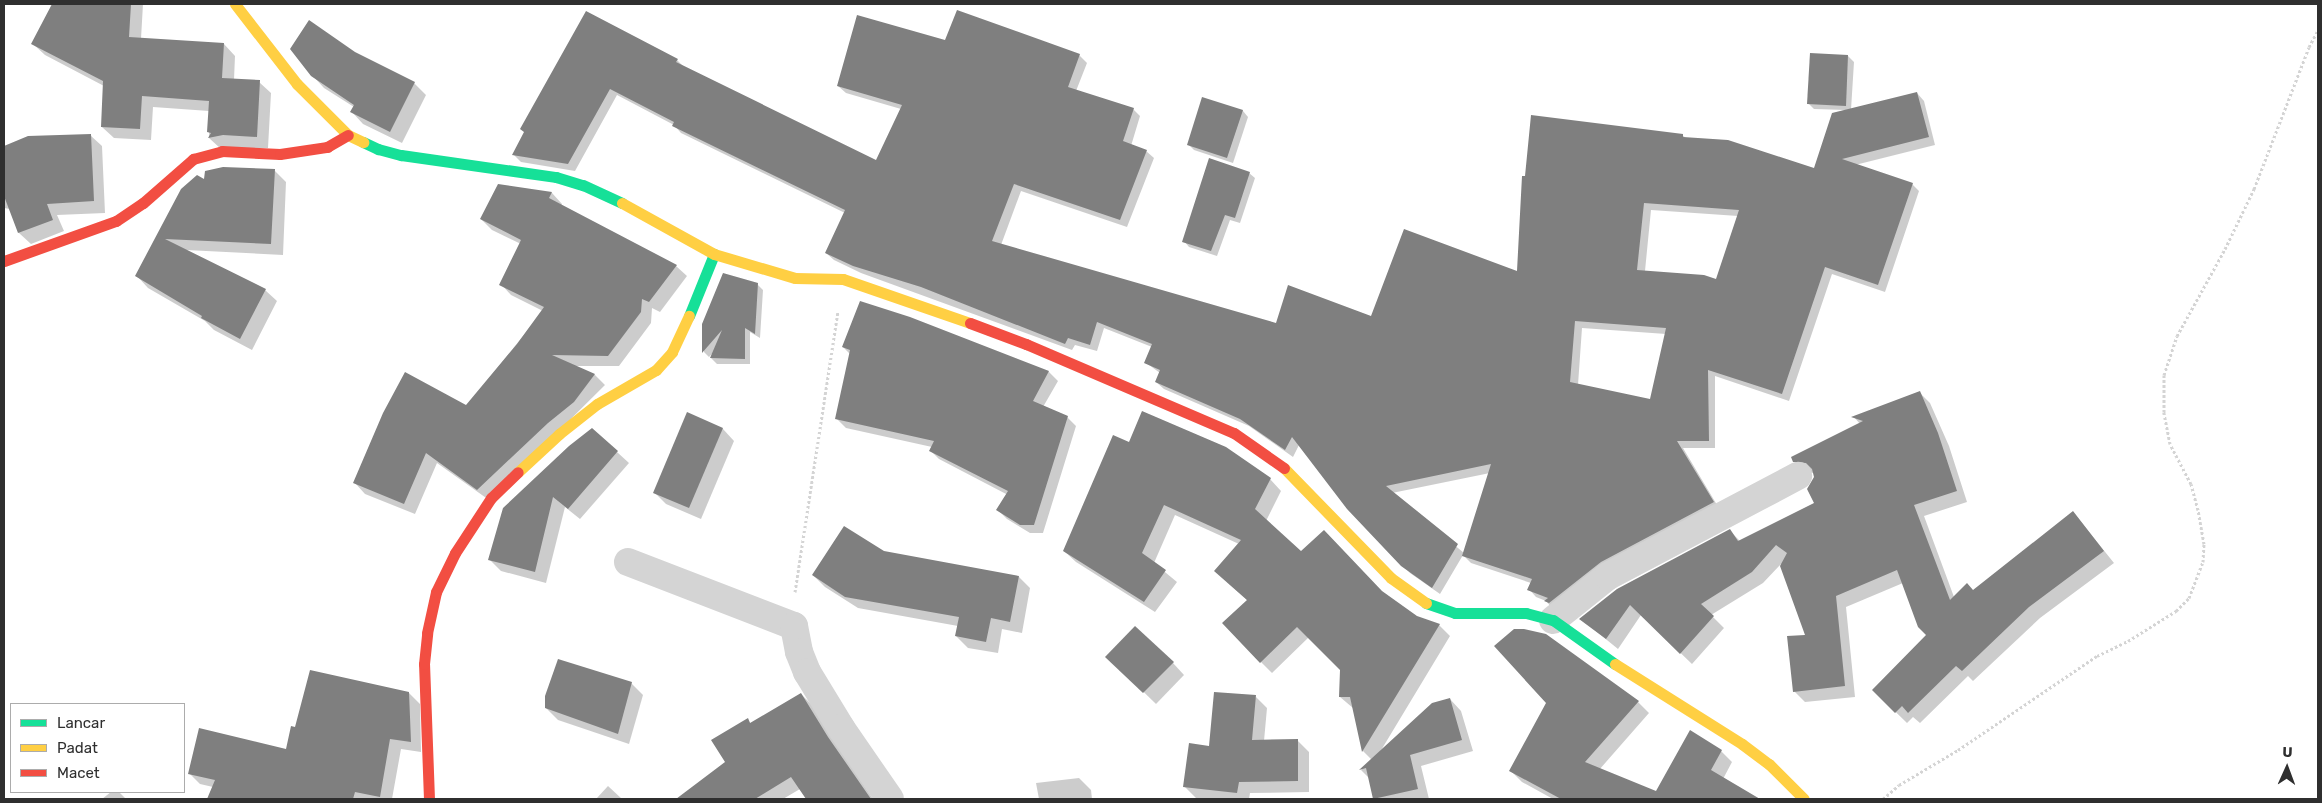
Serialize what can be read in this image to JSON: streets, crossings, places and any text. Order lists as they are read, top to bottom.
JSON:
{
  "legend": ["Lancar", "Padat", "Macet"],
  "north": "top"
}
